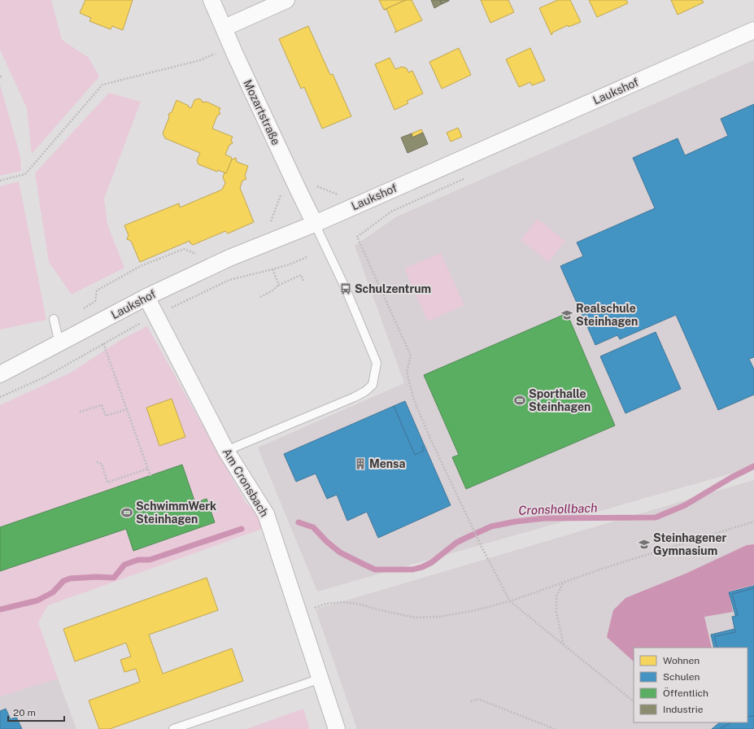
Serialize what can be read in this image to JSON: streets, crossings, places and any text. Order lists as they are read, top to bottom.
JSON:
{
  "streets": {
    "street": ["Laukshof", "Mozartstraße", "Am Cronsbach"]
  },
  "crossings": [
    ["Laukshof", "Mozartstraße"],
    ["Laukshof", "Am Cronsbach"]
  ],
  "water": ["Cronshollbach"],
  "places": {
    "bus stop": ["Schulzentrum"],
    "school or university": ["Realschule Steinhagen", "Steinhagener Gymnasium"],
    "sports": ["Sporthalle Steinhagen", "SchwimmWerk Steinhagen"],
    "building": ["Mensa"]
  },
  "legend": [
    "Wohnen",
    "Schulen",
    "Öffentlich",
    "Industrie"
  ],
  "scale_bar": "20 m"
}
